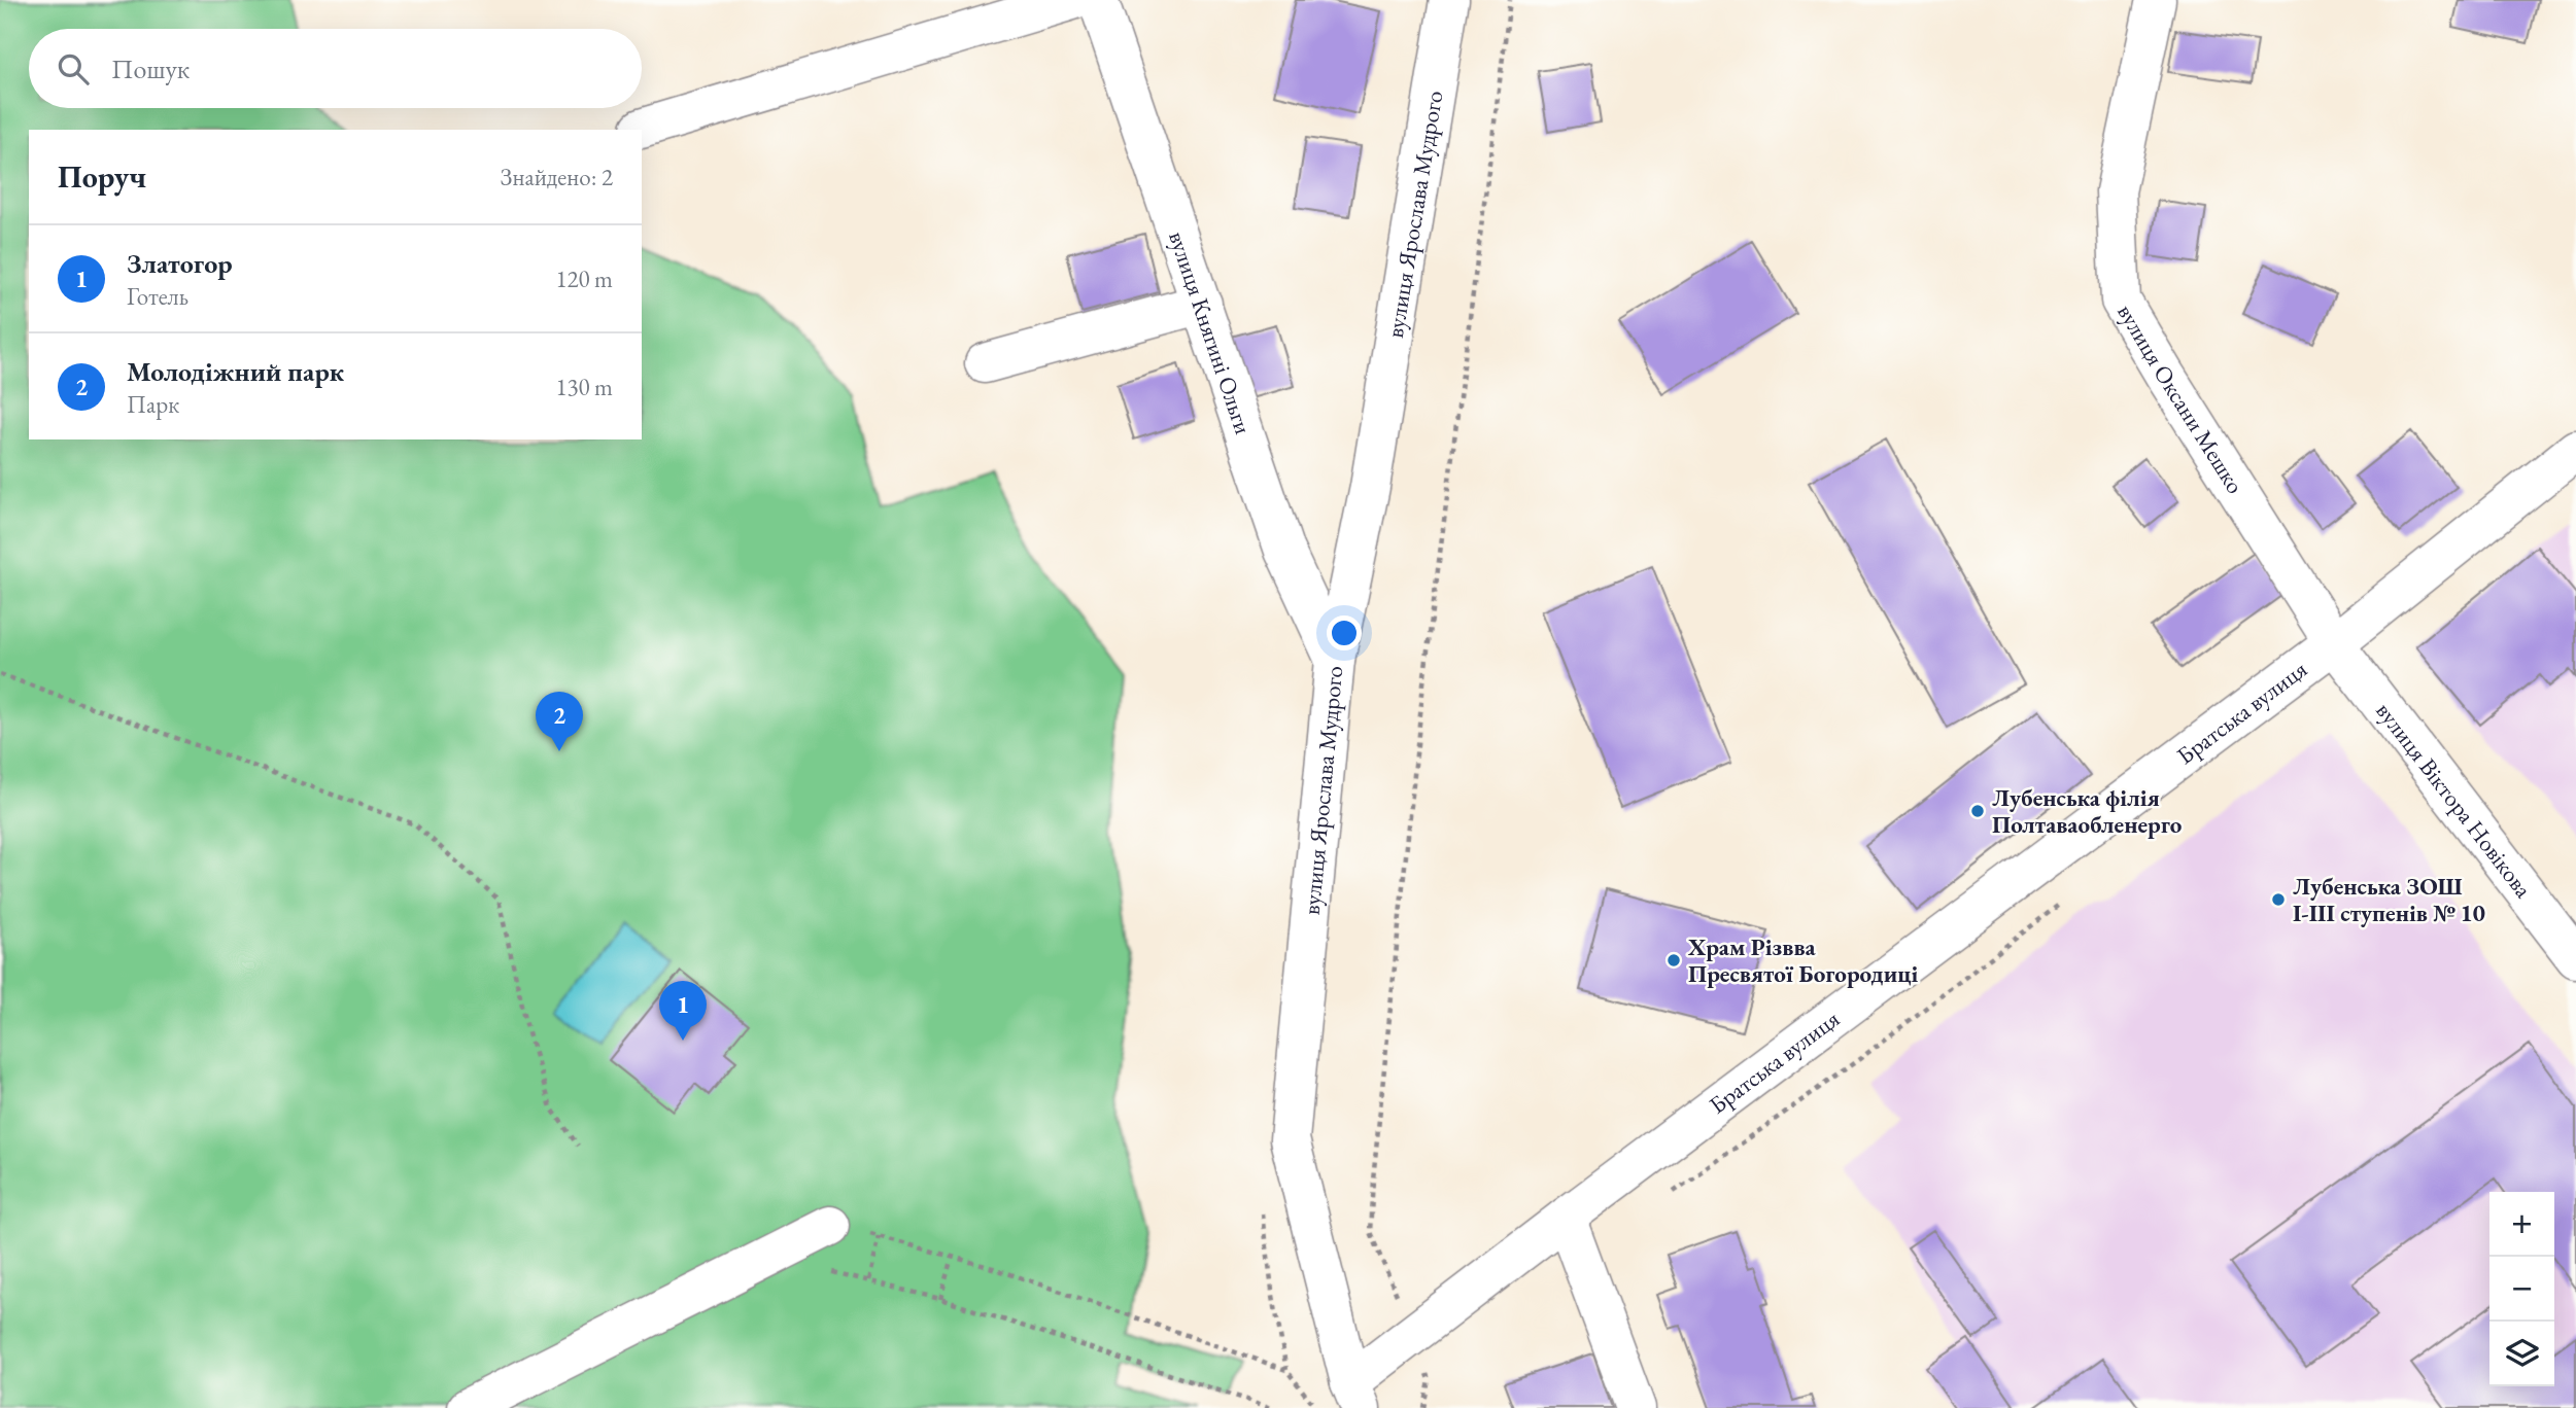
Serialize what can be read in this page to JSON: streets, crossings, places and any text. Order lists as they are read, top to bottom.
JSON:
{
  "streets": {
    "street": [
      "вулиця Ярослава Мудрого",
      "вулиця Княгині Ольги",
      "вулиця Оксани Мешко",
      "Братська вулиця",
      "вулиця Віктора Новікова"
    ]
  },
  "crossings": [
    ["вулиця Ярослава Мудрого", "вулиця Княгині Ольги"],
    ["вулиця Ярослава Мудрого", "Братська вулиця"],
    ["вулиця Оксани Мешко", "Братська вулиця"],
    ["вулиця Оксани Мешко", "вулиця Віктора Новікова"],
    ["Братська вулиця", "вулиця Віктора Новікова"]
  ],
  "places": ["Лубенська філія Полтаваобленерго", "Лубенська ЗОШ І-ІІІ ступенів № 10", "Храм Різвва Пресвятої Богородиці"],
  "page": {
    "search": "Пошук",
    "heading": ["Поруч", "Знайдено: 2"],
    "list": [
      {
        "mark": "1",
        "name": "Златогор",
        "note": "Готель",
        "value": "120 m"
      },
      {
        "mark": "2",
        "name": "Молодіжний парк",
        "note": "Парк",
        "value": "130 m"
      }
    ],
    "pins": ["2", "1"],
    "map_buttons": ["+", "−"]
  }
}
